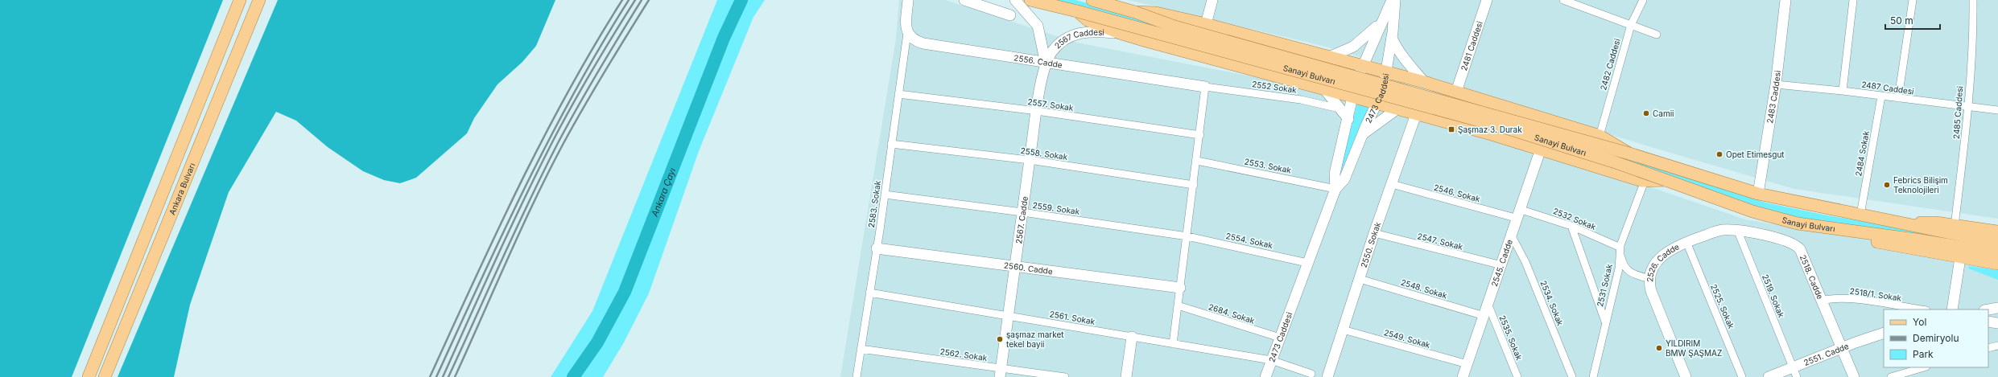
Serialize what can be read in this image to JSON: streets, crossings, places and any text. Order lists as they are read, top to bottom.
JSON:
{
  "streets": {
    "main road": ["Sanayi Bulvarı", "Ankara Bulvarı"],
    "street": [
      "2567 Caddesi",
      "2481 Caddesi",
      "2556. Cadde",
      "2482 Caddesi",
      "2552 Sokak",
      "2487 Caddesi",
      "2483 Caddesi",
      "2473 Caddesi",
      "2557. Sokak",
      "2485 Caddesi",
      "2558. Sokak",
      "2484 Sokak",
      "2553. Sokak",
      "2546. Sokak",
      "2583. Sokak",
      "2559. Sokak",
      "2532 Sokak",
      "2567. Cadde",
      "2554. Sokak",
      "2547. Sokak",
      "2550. Sokak",
      "2545. Cadde",
      "2526. Cadde",
      "2560. Cadde",
      "2518. Cadde",
      "2531 Sokak",
      "2548. Sokak",
      "2518/1. Sokak",
      "2519. Sokak",
      "2534. Sokak",
      "2525. Sokak",
      "2684. Sokak",
      "2561. Sokak",
      "2535. Sokak",
      "2549. Sokak",
      "2551. Cadde",
      "2562. Sokak"
    ]
  },
  "crossings": [
    ["2567 Caddesi", "2556. Cadde"],
    ["2567 Caddesi", "2567. Cadde"],
    ["2556. Cadde", "2552 Sokak"],
    ["2556. Cadde", "2583. Sokak"],
    ["2556. Cadde", "2567. Cadde"],
    ["Sanayi Bulvarı", "2483 Caddesi"],
    ["Sanayi Bulvarı", "2484 Sokak"],
    ["2487 Caddesi", "2483 Caddesi"],
    ["2487 Caddesi", "2485 Caddesi"],
    ["2487 Caddesi", "2484 Sokak"],
    ["2473 Caddesi", "2553. Sokak"],
    ["2473 Caddesi", "2554. Sokak"],
    ["2473 Caddesi", "2684. Sokak"],
    ["2473 Caddesi", "2561. Sokak"],
    ["2557. Sokak", "2583. Sokak"],
    ["2557. Sokak", "2567. Cadde"],
    ["2558. Sokak", "2583. Sokak"],
    ["2558. Sokak", "2567. Cadde"],
    ["2546. Sokak", "2532 Sokak"],
    ["2546. Sokak", "2550. Sokak"],
    ["2546. Sokak", "2545. Cadde"],
    ["2583. Sokak", "2559. Sokak"],
    ["2583. Sokak", "2560. Cadde"],
    ["2583. Sokak", "2561. Sokak"],
    ["2583. Sokak", "2562. Sokak"],
    ["2559. Sokak", "2567. Cadde"],
    ["2559. Sokak", "2554. Sokak"],
    ["2532 Sokak", "2545. Cadde"],
    ["2532 Sokak", "2531 Sokak"],
    ["2567. Cadde", "2560. Cadde"],
    ["2567. Cadde", "2561. Sokak"],
    ["2567. Cadde", "2562. Sokak"],
    ["2547. Sokak", "2550. Sokak"],
    ["2547. Sokak", "2545. Cadde"],
    ["2550. Sokak", "2548. Sokak"],
    ["2550. Sokak", "2549. Sokak"],
    ["2545. Cadde", "2548. Sokak"],
    ["2545. Cadde", "2534. Sokak"],
    ["2545. Cadde", "2535. Sokak"],
    ["2545. Cadde", "2549. Sokak"],
    ["2526. Cadde", "2518. Cadde"],
    ["2526. Cadde", "2519. Sokak"],
    ["2526. Cadde", "2525. Sokak"],
    ["2518. Cadde", "2518/1. Sokak"],
    ["2518. Cadde", "2519. Sokak"],
    ["2518. Cadde", "2551. Cadde"],
    ["2519. Sokak", "2551. Cadde"]
  ],
  "water": ["Ankara Çayı"],
  "places": {
    "other": [
      "Camii",
      "Opet Etimesgut",
      "Febrics Bilişim Teknolojileri",
      "şaşmaz market tekel bayii",
      "YILDIRIM BMW ŞAŞMAZ"
    ],
    "transit": ["Şaşmaz 3. Durak"]
  },
  "legend": ["Yol", "Demiryolu", "Park"],
  "scale_bar": "50 m"
}
